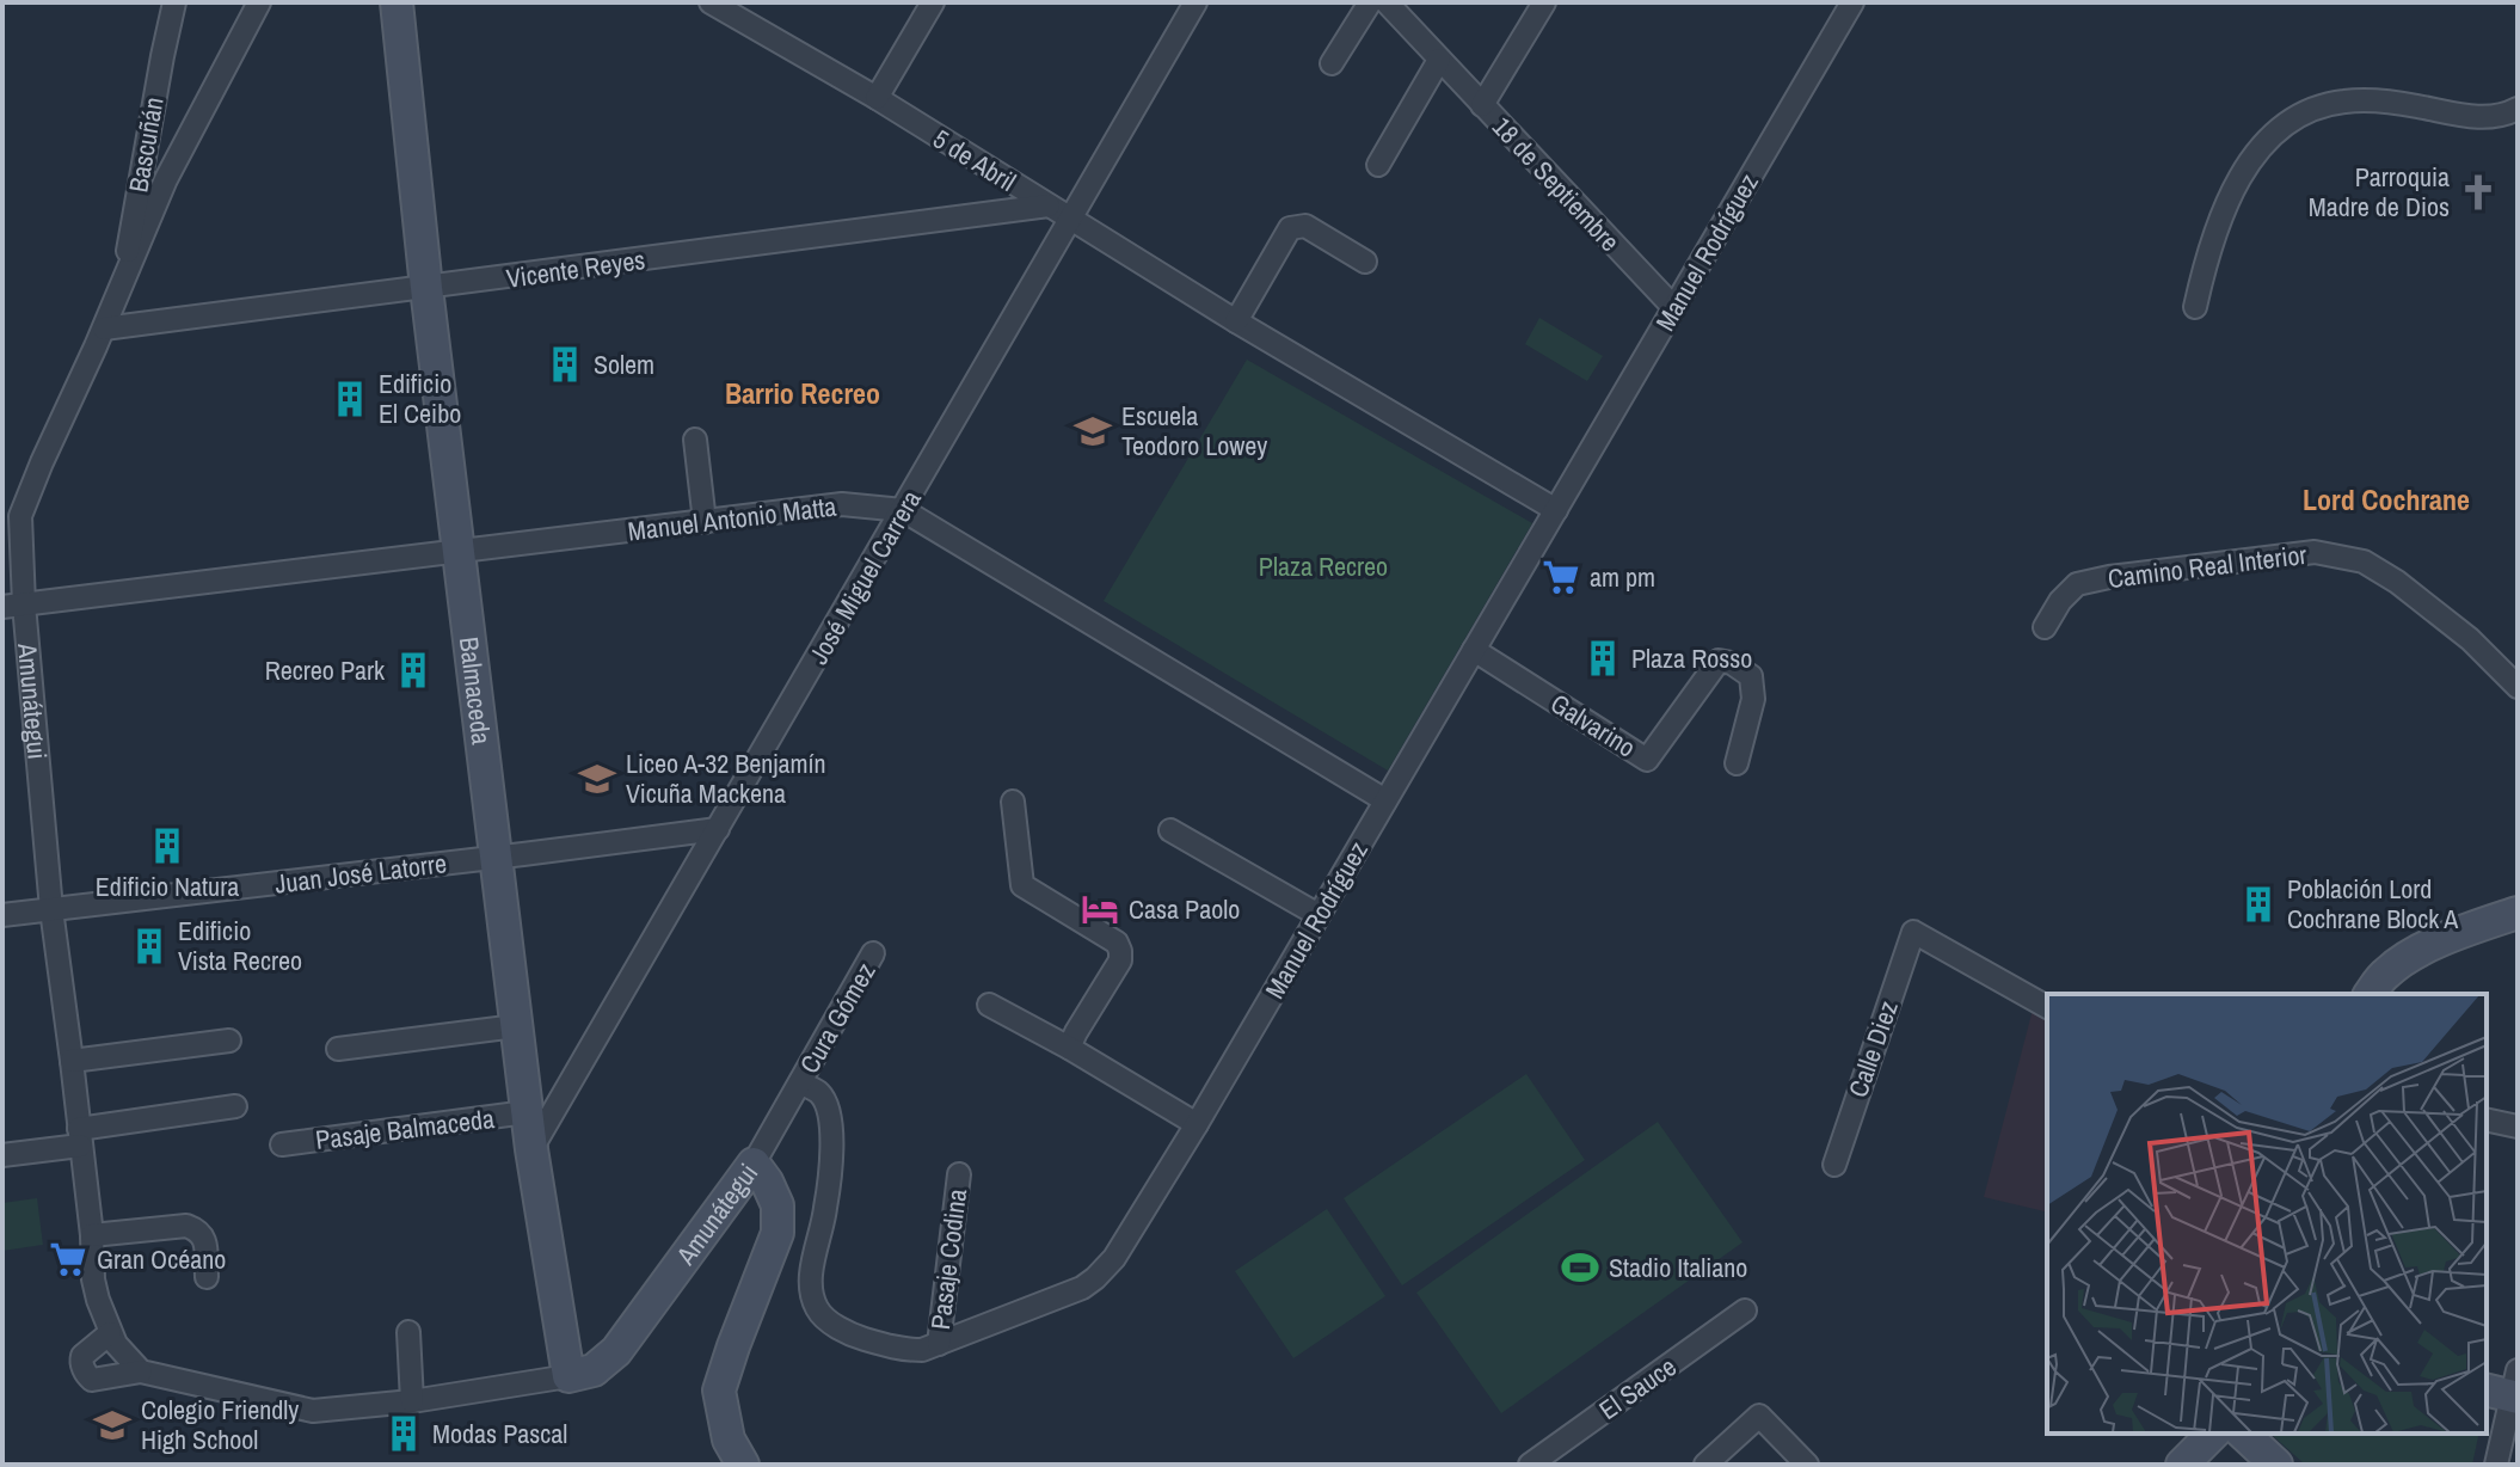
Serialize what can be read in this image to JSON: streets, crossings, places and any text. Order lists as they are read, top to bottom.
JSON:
{
  "streets": {
    "street": [
      "Bascuñán",
      "5 de Abril",
      "18 de Septiembre",
      "Manuel Rodríguez",
      "Vicente Reyes",
      "Manuel Antonio Matta",
      "Camino Real Interior",
      "José Miguel Carrera",
      "Balmaceda",
      "Amunátegui",
      "Galvarino",
      "Juan José Latorre",
      "Cura Gómez",
      "Calle Diez",
      "Pasaje Balmaceda",
      "Pasaje Codina",
      "El Sauce"
    ]
  },
  "crossings": [
    ["Bascuñán", "Amunátegui"],
    ["5 de Abril", "Manuel Rodríguez"],
    ["5 de Abril", "Vicente Reyes"],
    ["5 de Abril", "José Miguel Carrera"],
    ["18 de Septiembre", "Manuel Rodríguez"],
    ["Manuel Rodríguez", "Manuel Antonio Matta"],
    ["Manuel Rodríguez", "Galvarino"],
    ["Manuel Rodríguez", "Cura Gómez"],
    ["Manuel Rodríguez", "Pasaje Codina"],
    ["Vicente Reyes", "Balmaceda"],
    ["Vicente Reyes", "Amunátegui"],
    ["Manuel Antonio Matta", "José Miguel Carrera"],
    ["Manuel Antonio Matta", "Balmaceda"],
    ["Manuel Antonio Matta", "Amunátegui"],
    ["José Miguel Carrera", "Balmaceda"],
    ["José Miguel Carrera", "Juan José Latorre"],
    ["Balmaceda", "Amunátegui"],
    ["Balmaceda", "Juan José Latorre"],
    ["Balmaceda", "Pasaje Balmaceda"],
    ["Amunátegui", "Juan José Latorre"]
  ],
  "districts": ["Barrio Recreo", "Lord Cochrane"],
  "parks": ["Plaza Recreo"],
  "places": {
    "church": ["Parroquia Madre de Dios"],
    "building": [
      "Solem",
      "Edificio El Ceibo",
      "Plaza Rosso",
      "Recreo Park",
      "Edificio Natura",
      "Población Lord Cochrane Block A",
      "Edificio Vista Recreo",
      "Modas Pascal"
    ],
    "school or university": ["Escuela Teodoro Lowey", "Liceo A-32 Benjamín Vicuña Mackena", "Colegio Friendly High School"],
    "supermarket": ["am pm", "Gran Océano"],
    "hotel": ["Casa Paolo"],
    "sports": ["Stadio Italiano"]
  }
}
